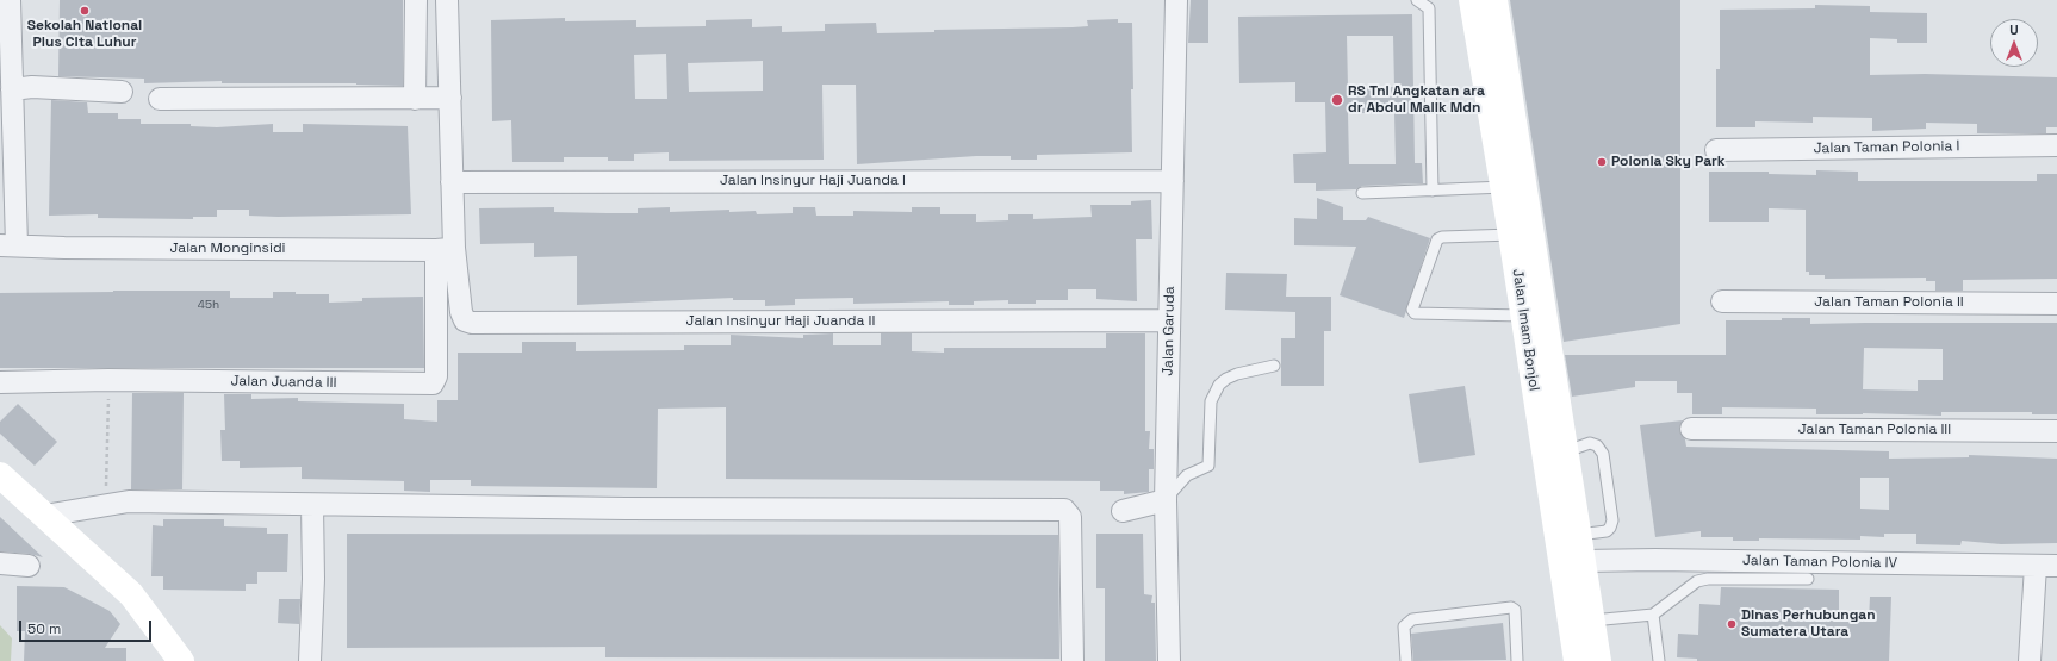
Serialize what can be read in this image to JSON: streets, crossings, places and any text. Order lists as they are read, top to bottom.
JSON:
{
  "streets": {
    "main road": ["Jalan Imam Bonjol"],
    "street": [
      "Jalan Taman Polonia I",
      "Jalan Insinyur Haji Juanda I",
      "Jalan Monginsidi",
      "Jalan Taman Polonia II",
      "Jalan Insinyur Haji Juanda II",
      "Jalan Garuda",
      "Jalan Juanda III",
      "Jalan Taman Polonia III",
      "Jalan Taman Polonia IV"
    ]
  },
  "crossings": [
    ["Jalan Insinyur Haji Juanda I", "Jalan Garuda"],
    ["Jalan Monginsidi", "Jalan Insinyur Haji Juanda II"],
    ["Jalan Monginsidi", "Jalan Juanda III"],
    ["Jalan Insinyur Haji Juanda II", "Jalan Garuda"],
    ["Jalan Insinyur Haji Juanda II", "Jalan Juanda III"],
    ["Jalan Imam Bonjol", "Jalan Taman Polonia IV"]
  ],
  "places": [
    "Sekolah National Plus Cita Luhur",
    "RS Tni Angkatan ara dr Abdul Malik Mdn",
    "Polonia Sky Park",
    "Dinas Perhubungan Sumatera Utara"
  ],
  "house_numbers": ["45h"],
  "scale_bar": "50 m",
  "north": "top"
}
